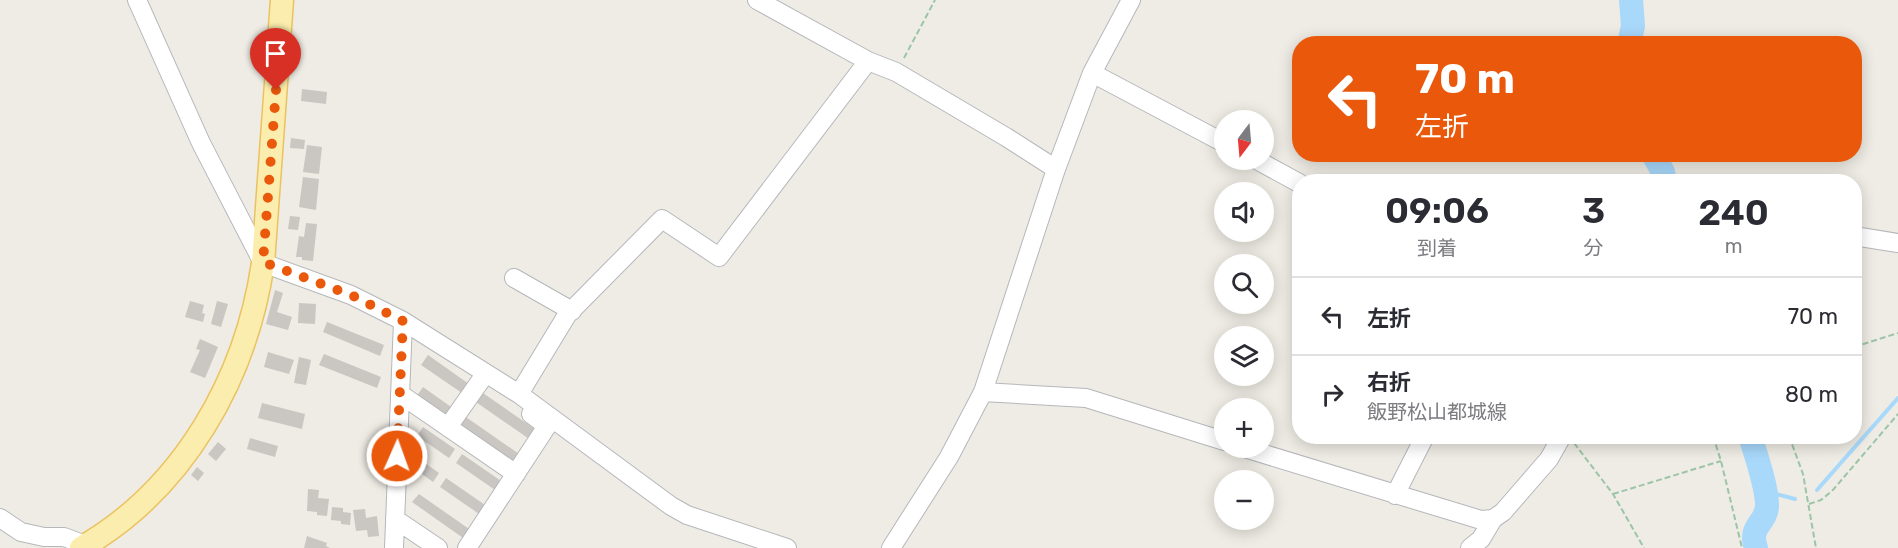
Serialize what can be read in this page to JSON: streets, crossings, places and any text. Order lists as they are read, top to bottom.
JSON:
{
  "north": "bottom",
  "page": {
    "turn": ["70 m", "左折"],
    "map_buttons": ["+", "−"],
    "eta": [
      "09:06",
      "到着",
      "3",
      "分",
      "240",
      "m"
    ],
    "list": [
      {
        "name": "左折",
        "value": "70 m"
      },
      {
        "name": "右折",
        "note": "飯野松山都城線",
        "value": "80 m"
      }
    ]
  }
}
